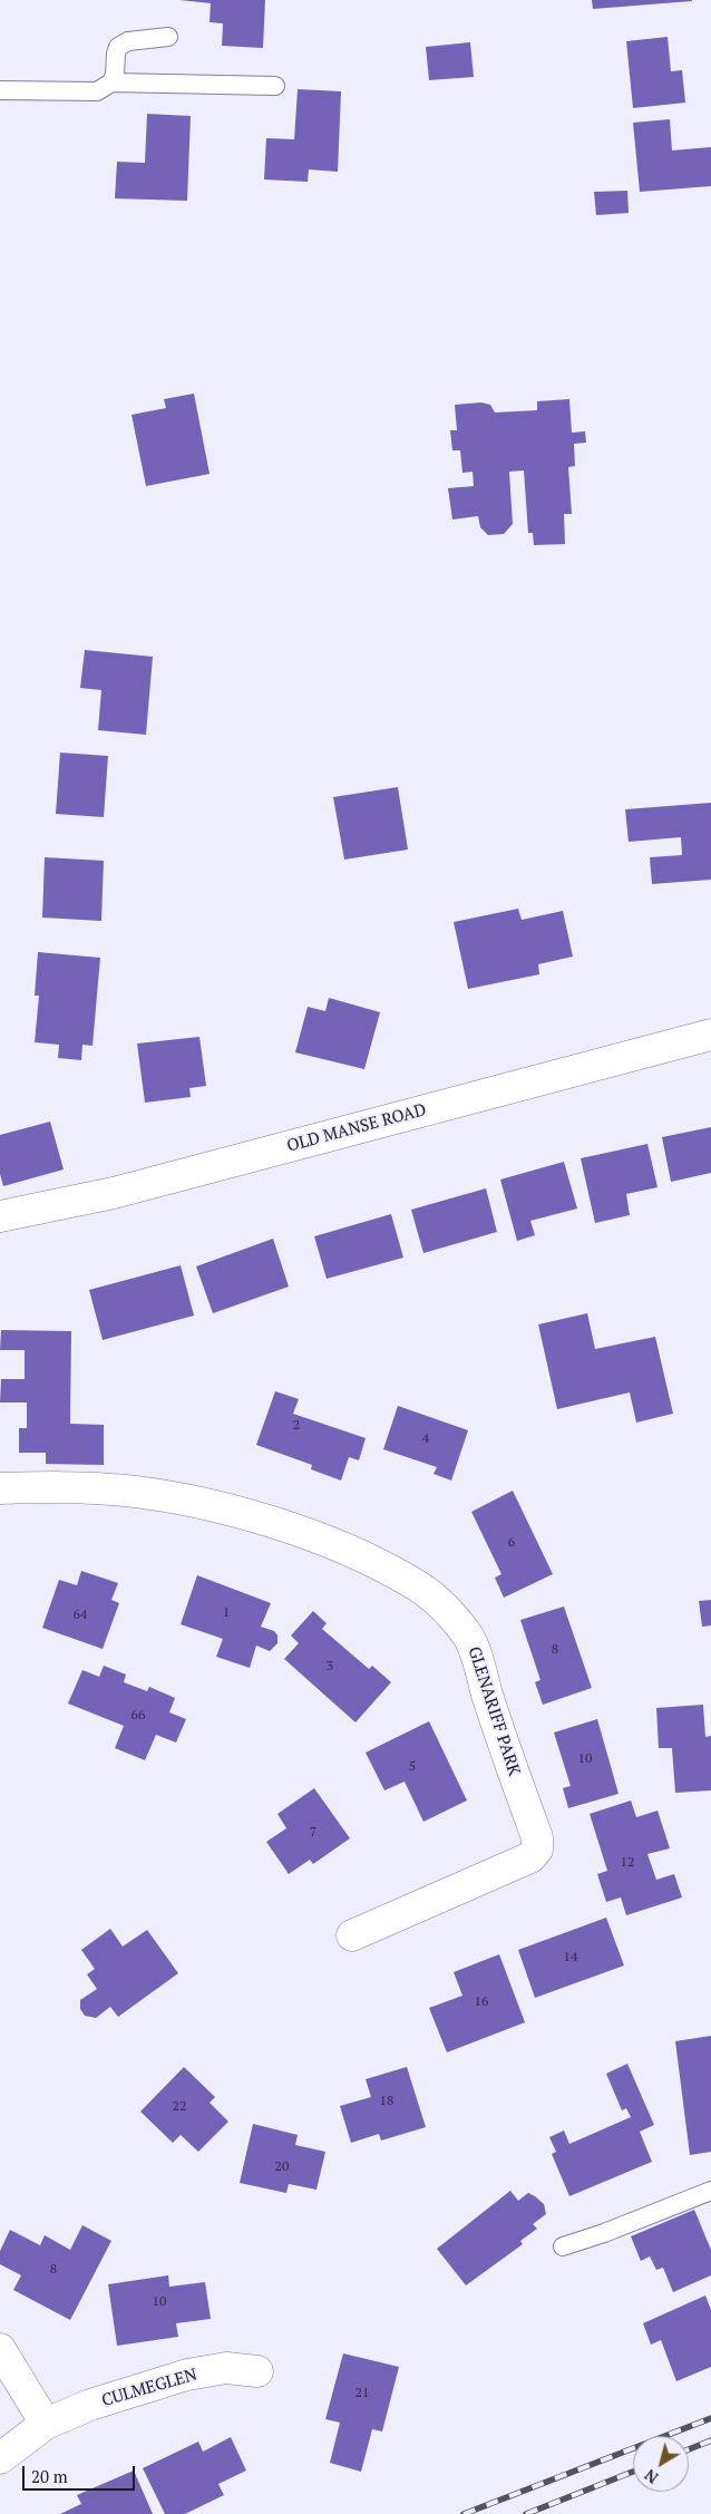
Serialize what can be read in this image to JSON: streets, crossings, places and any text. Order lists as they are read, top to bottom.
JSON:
{
  "streets": {
    "street": ["OLD MANSE ROAD", "GLENARIFF PARK", "CULMEGLEN"]
  },
  "house_numbers": [
    "2",
    "4",
    "6",
    "1",
    "64",
    "8",
    "3",
    "66",
    "10",
    "5",
    "7",
    "12",
    "14",
    "16",
    "18",
    "22",
    "20",
    "8",
    "10",
    "21"
  ],
  "scale_bar": "20 m",
  "north": "bottom left"
}
